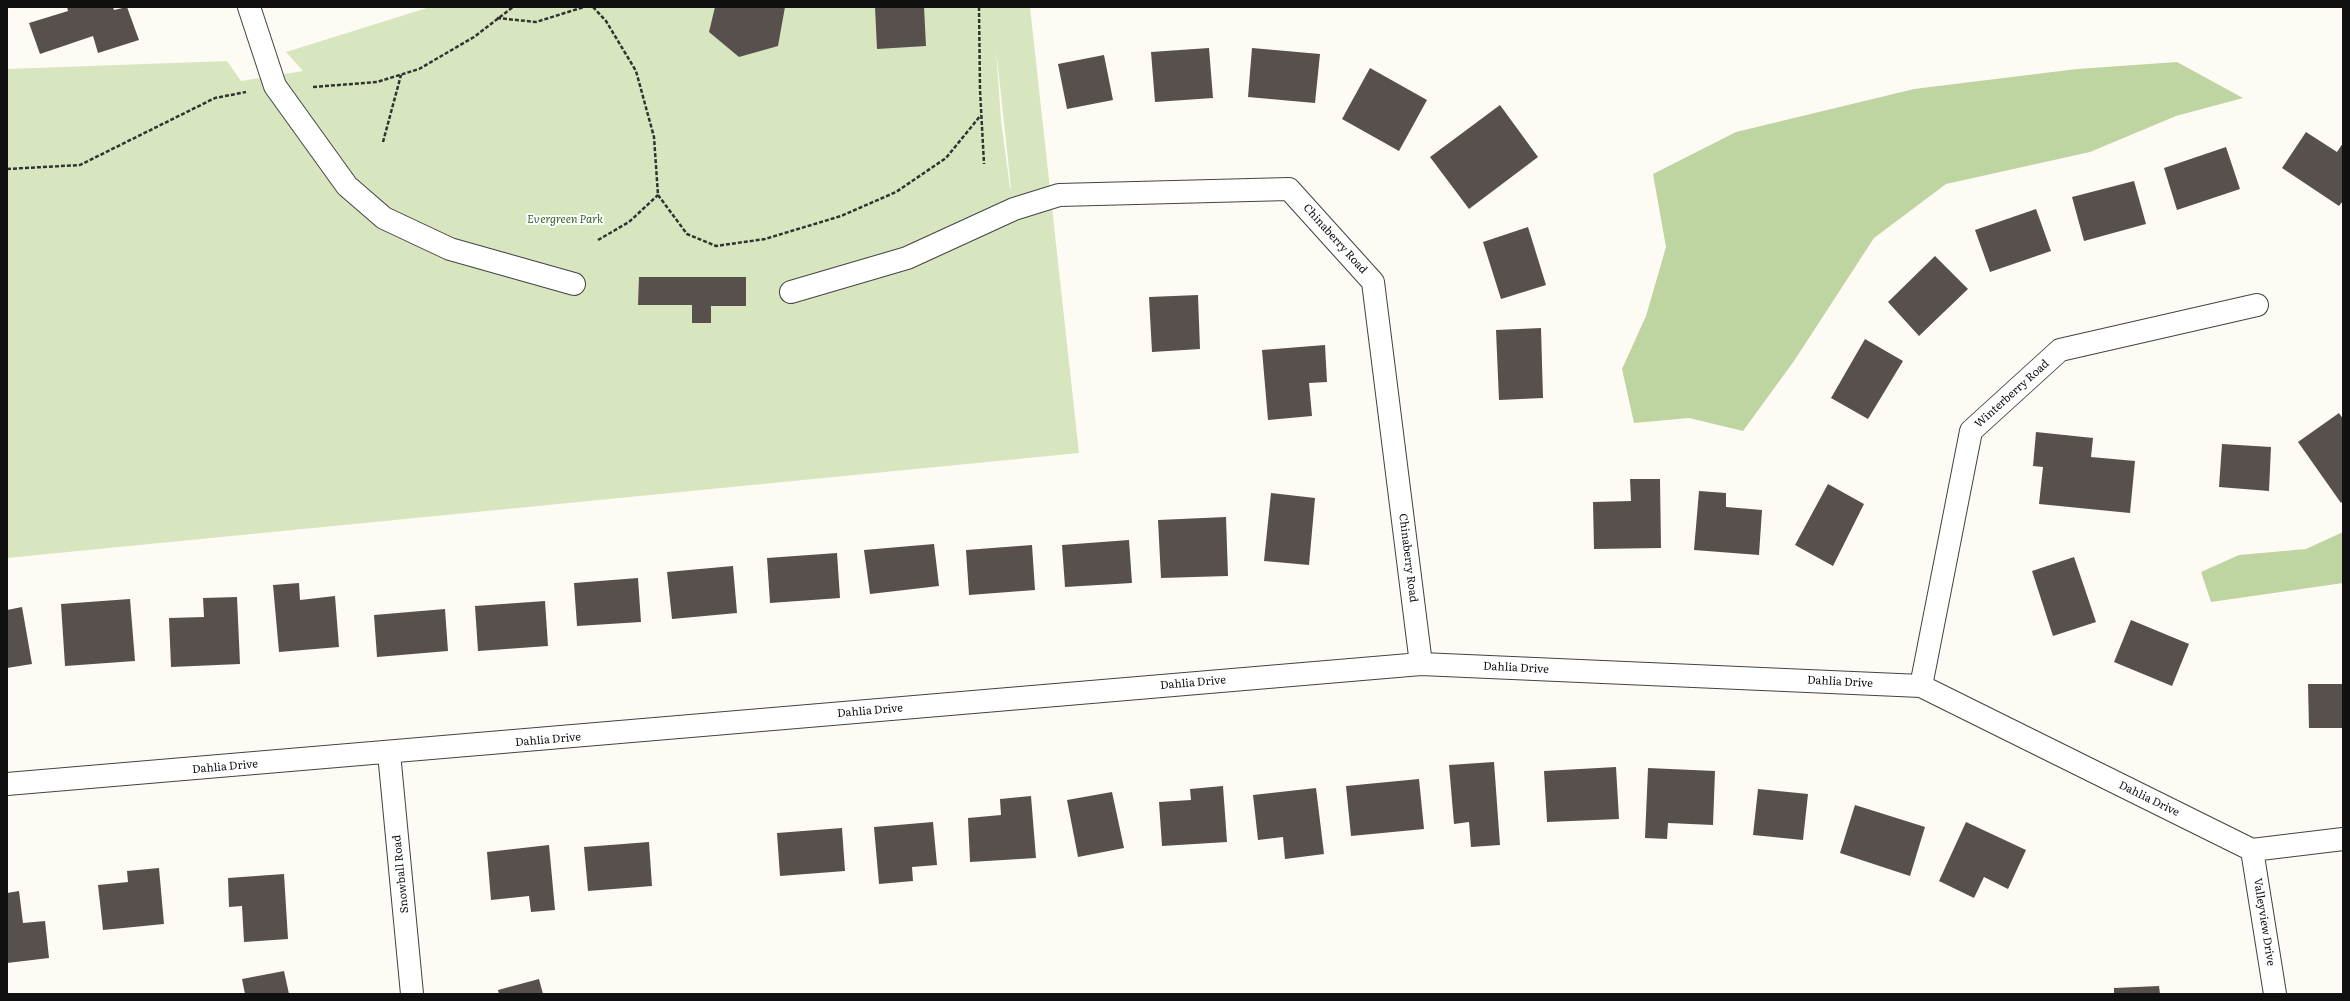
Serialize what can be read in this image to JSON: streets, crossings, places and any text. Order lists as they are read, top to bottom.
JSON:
{
  "streets": {
    "street": [
      "Chinaberry Road",
      "Winterberry Road",
      "Dahlia Drive",
      "Snowball Road",
      "Valleyview Drive"
    ]
  },
  "crossings": [
    ["Chinaberry Road", "Dahlia Drive"],
    ["Winterberry Road", "Dahlia Drive"],
    ["Dahlia Drive", "Snowball Road"],
    ["Dahlia Drive", "Valleyview Drive"]
  ],
  "parks": ["Evergreen Park"]
}
